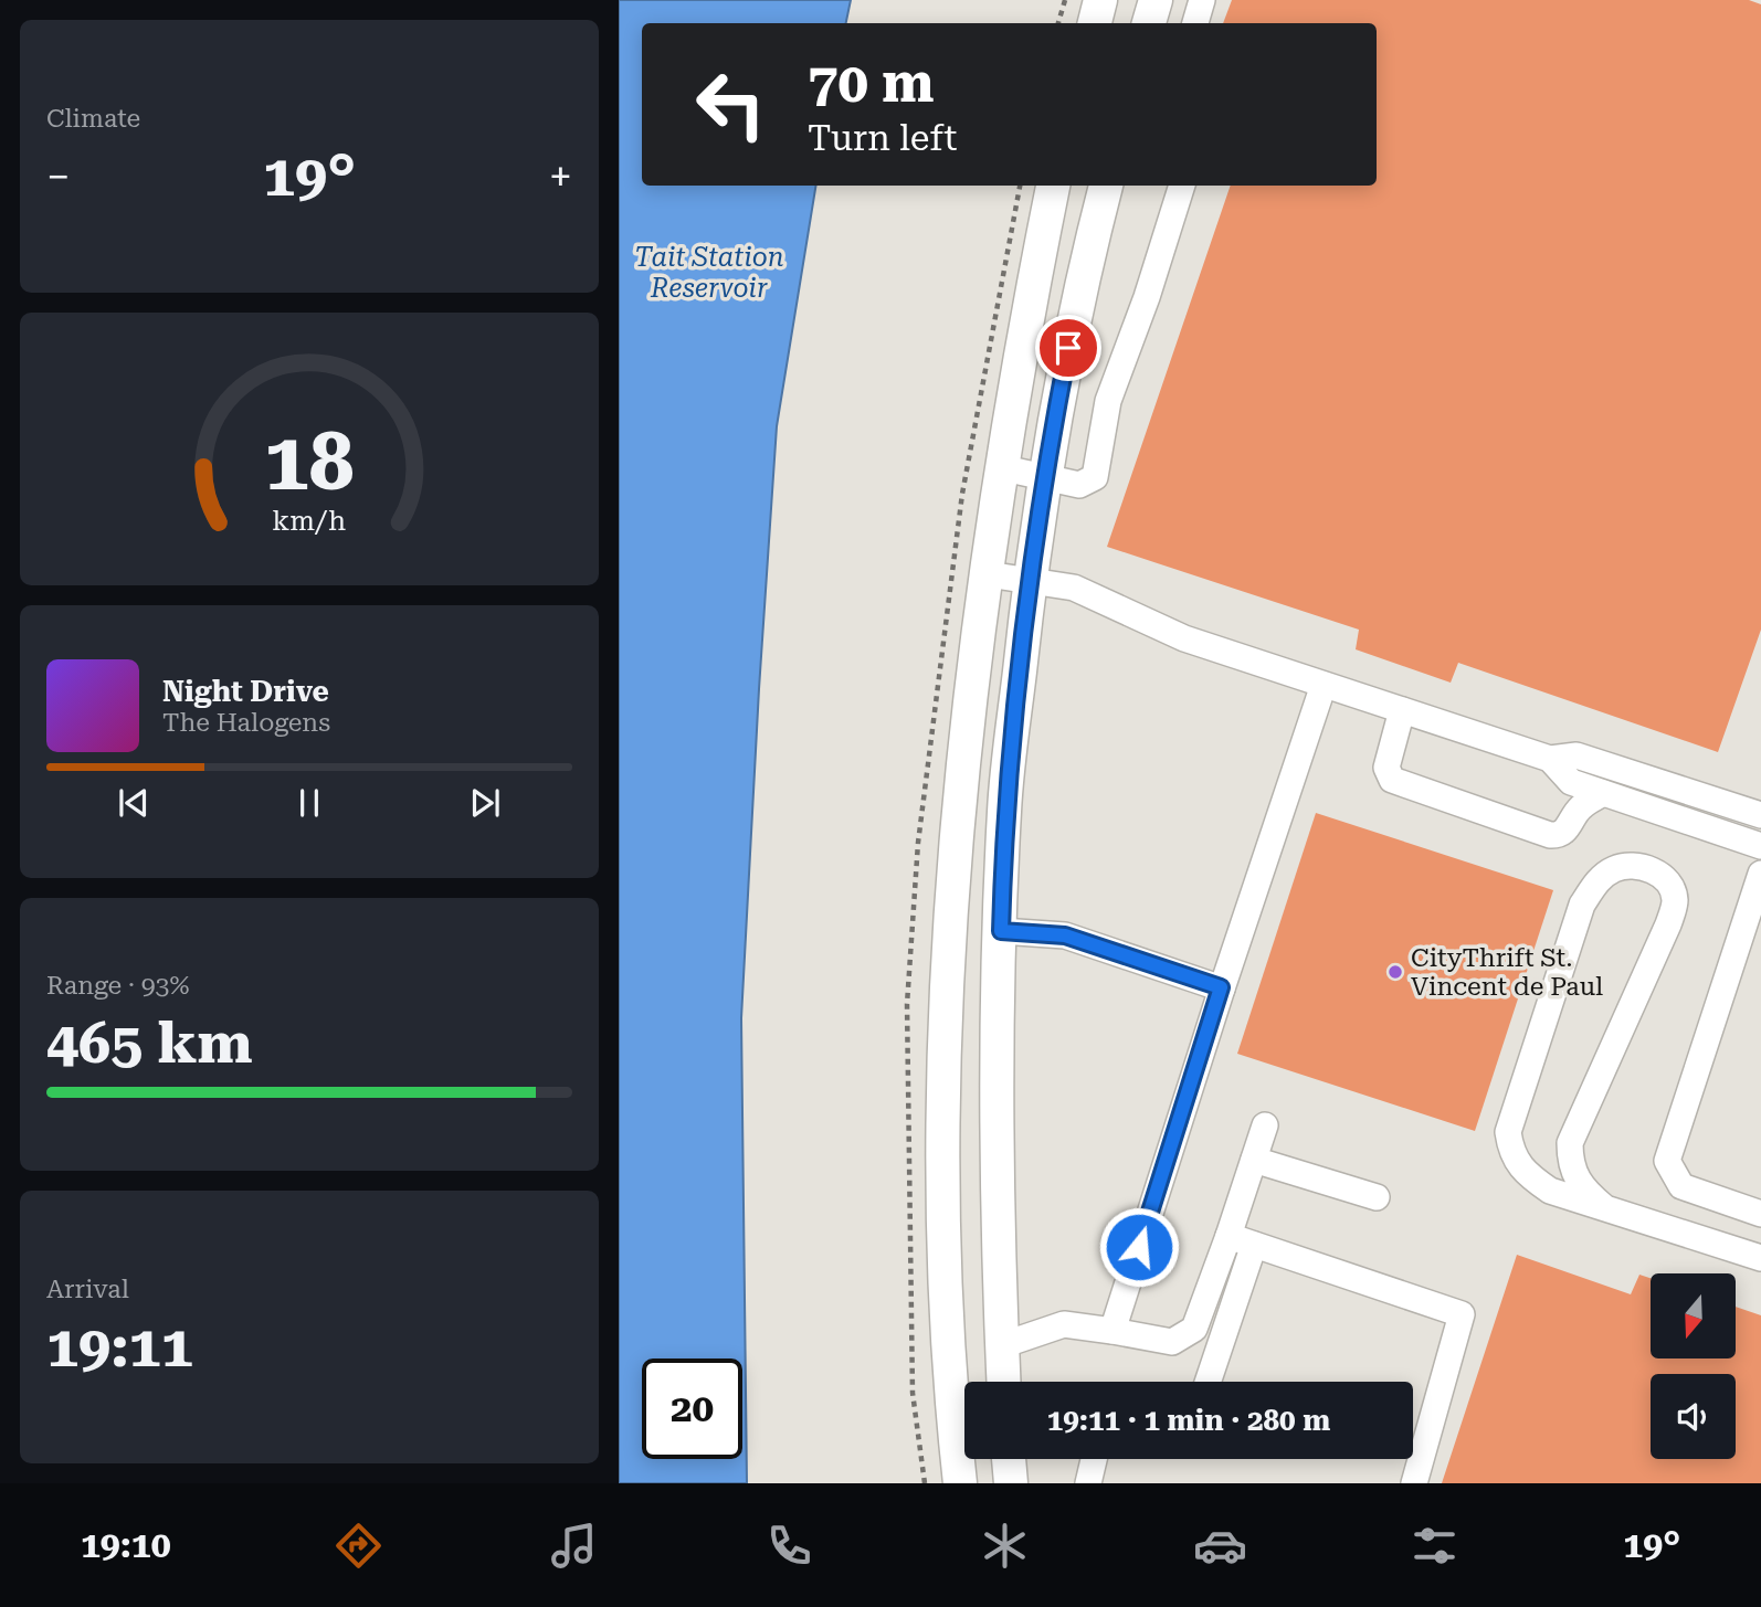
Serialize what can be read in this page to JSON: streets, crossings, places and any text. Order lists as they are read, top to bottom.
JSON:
{
  "water": ["Tait Station Reservoir"],
  "places": ["CityThrift St. Vincent de Paul"],
  "north": "bottom",
  "page": {
    "tile": [
      "Climate",
      ["Range · 93%", "465 km"],
      ["Arrival", "19:11"]
    ],
    "turn": ["70 m", "Turn left"],
    "heat": ["−", "19°", "+"],
    "song": ["Night Drive", "The Halogens"],
    "limit": "20",
    "trip": "19:11 · 1 min · 280 m",
    "tabs": ["19:10", "19°"],
    "gauge": ["18", "km/h"]
  }
}
